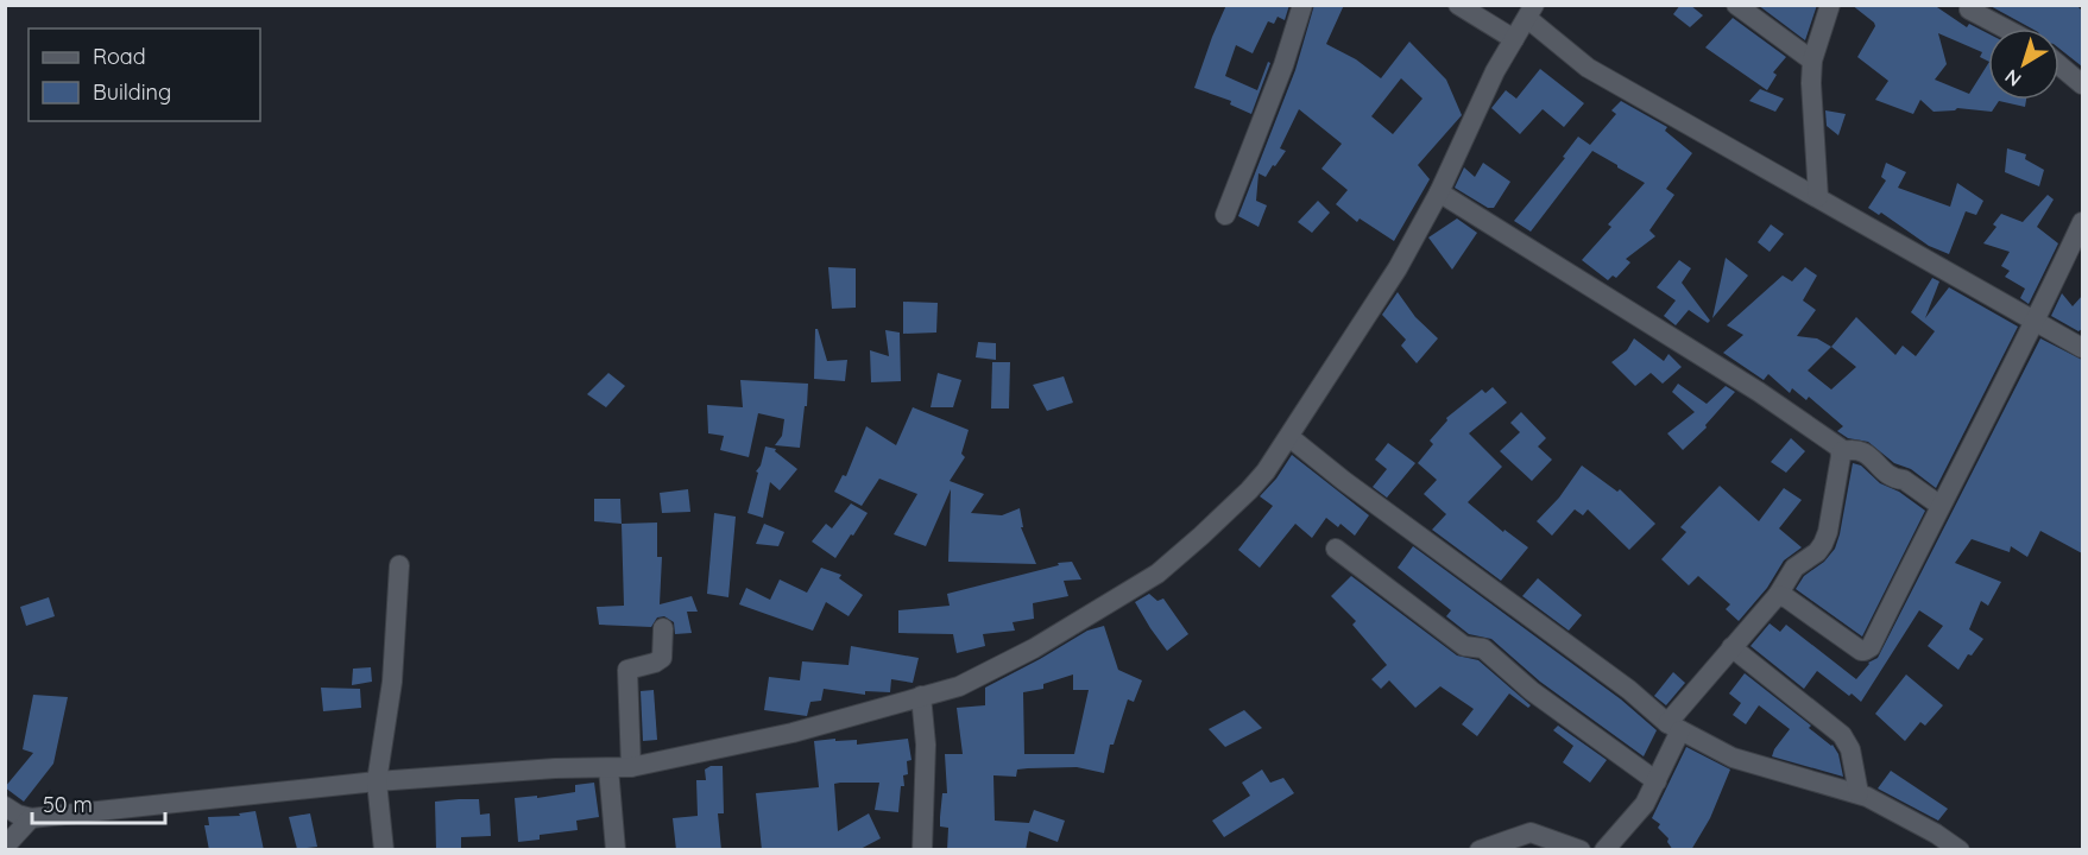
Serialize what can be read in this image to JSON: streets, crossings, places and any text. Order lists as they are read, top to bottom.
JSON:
{
  "legend": ["Road", "Building"],
  "scale_bar": "50 m",
  "north": "bottom left"
}
